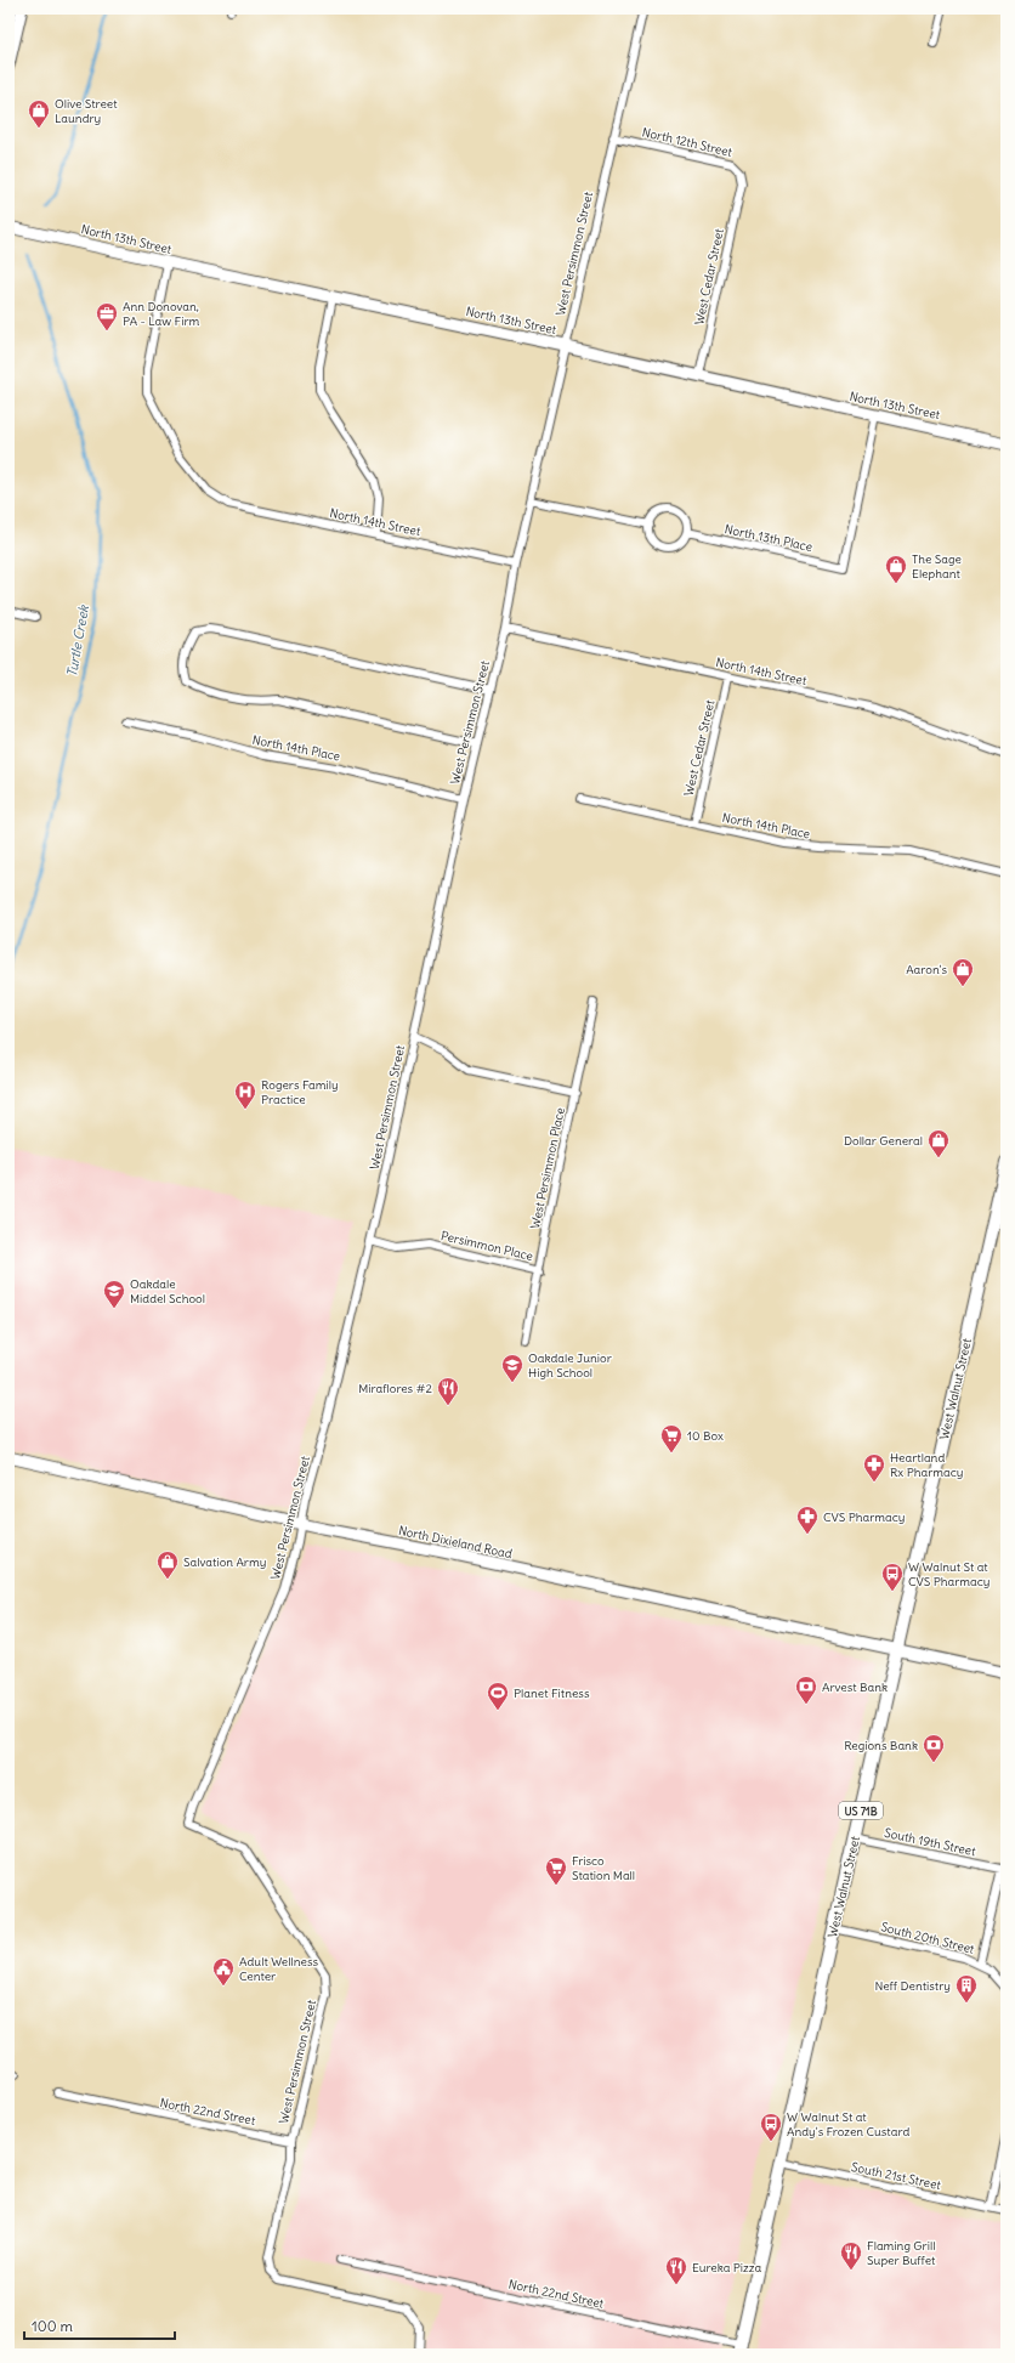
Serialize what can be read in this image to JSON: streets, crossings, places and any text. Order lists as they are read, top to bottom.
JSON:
{
  "streets": {
    "main road": [
      "North 13th Street",
      "West Walnut Street",
      "North Dixieland Road",
      "US 71B"
    ],
    "street": [
      "North 12th Street",
      "West Persimmon Street",
      "West Cedar Street",
      "North 14th Street",
      "North 13th Place",
      "North 14th Place",
      "West Persimmon Place",
      "Persimmon Place",
      "South 19th Street",
      "South 20th Street",
      "North 22nd Street",
      "South 21st Street"
    ]
  },
  "crossings": [
    ["North 12th Street", "West Persimmon Street"],
    ["North 12th Street", "West Cedar Street"],
    ["North 13th Street", "West Persimmon Street"],
    ["North 13th Street", "West Cedar Street"],
    ["North 13th Street", "North 14th Street"],
    ["North 13th Street", "North 13th Place"],
    ["West Persimmon Street", "North 14th Street"],
    ["West Persimmon Street", "North 14th Place"],
    ["West Persimmon Street", "Persimmon Place"],
    ["West Persimmon Street", "North Dixieland Road"],
    ["West Persimmon Street", "North 22nd Street"],
    ["West Cedar Street", "North 14th Street"],
    ["West Cedar Street", "North 14th Place"],
    ["West Persimmon Place", "Persimmon Place"],
    ["West Walnut Street", "North Dixieland Road"],
    ["West Walnut Street", "South 19th Street"],
    ["West Walnut Street", "South 20th Street"],
    ["West Walnut Street", "North 22nd Street"],
    ["West Walnut Street", "South 21st Street"],
    ["South 19th Street", "South 20th Street"]
  ],
  "water": ["Turtle Creek"],
  "places": {
    "shop": [
      "Olive Street Laundry",
      "The Sage Elephant",
      "Aaron's",
      "Dollar General",
      "Salvation Army"
    ],
    "office": ["Ann Donovan, PA - Law Firm"],
    "hospital": ["Rogers Family Practice"],
    "school or university": ["Oakdale Middel School", "Oakdale Junior High School"],
    "restaurant": ["Miraflores #2", "Flaming Grill Super Buffet", "Eureka Pizza"],
    "supermarket": ["10 Box", "Frisco Station Mall"],
    "pharmacy": ["Heartland Rx Pharmacy", "CVS Pharmacy"],
    "bus stop": ["W Walnut St at CVS Pharmacy", "W Walnut St at Andy's Frozen Custard"],
    "bank": ["Arvest Bank", "Regions Bank"],
    "sports": ["Planet Fitness"],
    "public building": ["Adult Wellness Center"],
    "building": ["Neff Dentistry"]
  },
  "scale_bar": "100 m"
}
